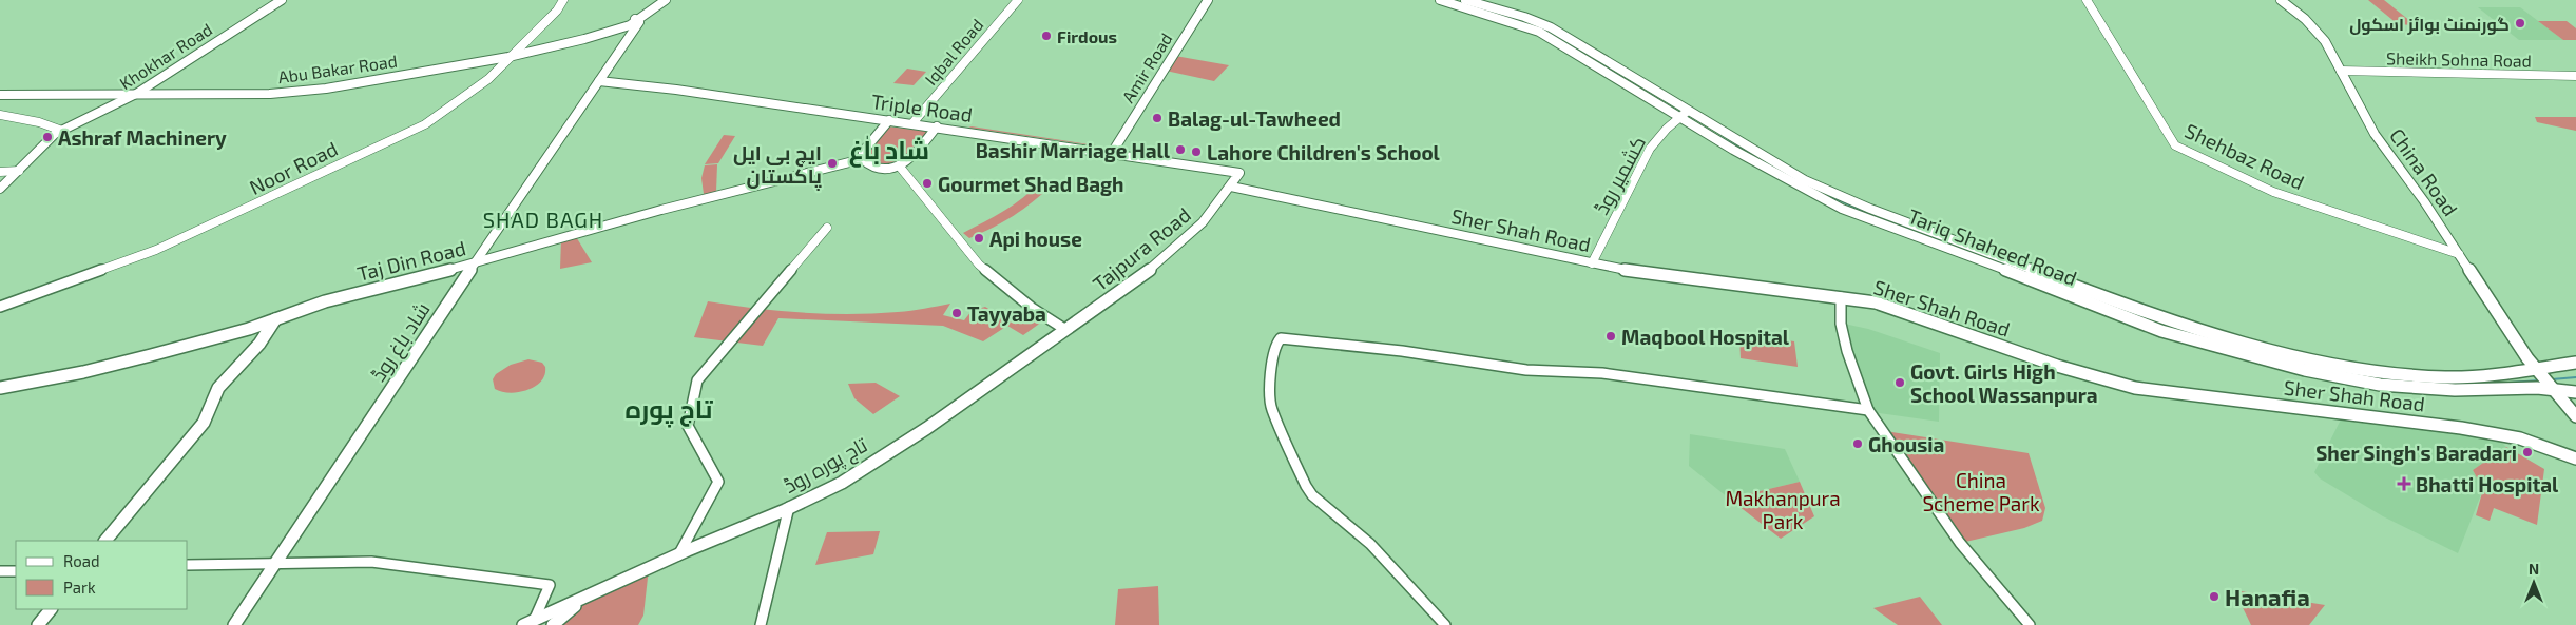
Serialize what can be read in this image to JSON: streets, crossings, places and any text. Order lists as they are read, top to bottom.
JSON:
{
  "streets": {
    "main road": [
      "Khokhar Road",
      "Amir Road",
      "Abu Bakar Road",
      "Triple Road",
      "China Road",
      "Sher Shah Road",
      "Tariq Shaheed Road",
      "Tajpura Road",
      "Taj Din Road",
      "شاد باغ روڈ",
      "تاج پورہ روڈ"
    ],
    "street": [
      "Iqbal Road",
      "Sheikh Sohna Road",
      "Shehbaz Road",
      "Noor Road",
      "کشمیر روڈ"
    ]
  },
  "crossings": [
    ["Iqbal Road", "Triple Road"],
    ["Khokhar Road", "Abu Bakar Road"],
    ["Sheikh Sohna Road", "China Road"],
    ["Amir Road", "Triple Road"],
    ["Abu Bakar Road", "Noor Road"],
    ["Abu Bakar Road", "شاد باغ روڈ"],
    ["Triple Road", "Tajpura Road"],
    ["Triple Road", "شاد باغ روڈ"],
    ["Shehbaz Road", "China Road"],
    ["China Road", "Tariq Shaheed Road"],
    ["کشمیر روڈ", "Sher Shah Road"],
    ["کشمیر روڈ", "Tariq Shaheed Road"],
    ["Sher Shah Road", "Tajpura Road"],
    ["Tajpura Road", "تاج پورہ روڈ"],
    ["Taj Din Road", "شاد باغ روڈ"]
  ],
  "districts": ["شاد باٰغ", "SHAD BAGH", "تاج پورہ"],
  "parks": ["China Scheme Park", "Makhanpura Park"],
  "places": {
    "other": [
      "گورنمنٹ بوائز اسکول",
      "Firdous",
      "Balag-ul-Tawheed",
      "Ashraf Machinery",
      "Bashir Marriage Hall",
      "Lahore Children's School",
      "ایچ بی ایل پاکستان",
      "Gourmet Shad Bagh",
      "Api house",
      "Tayyaba",
      "Maqbool Hospital",
      "Govt. Girls High School Wassanpura",
      "Ghousia",
      "Sher Singh's Baradari",
      "Hanafia"
    ],
    "health": ["Bhatti Hospital"]
  },
  "legend": ["Road", "Park"],
  "north": "top"
}
